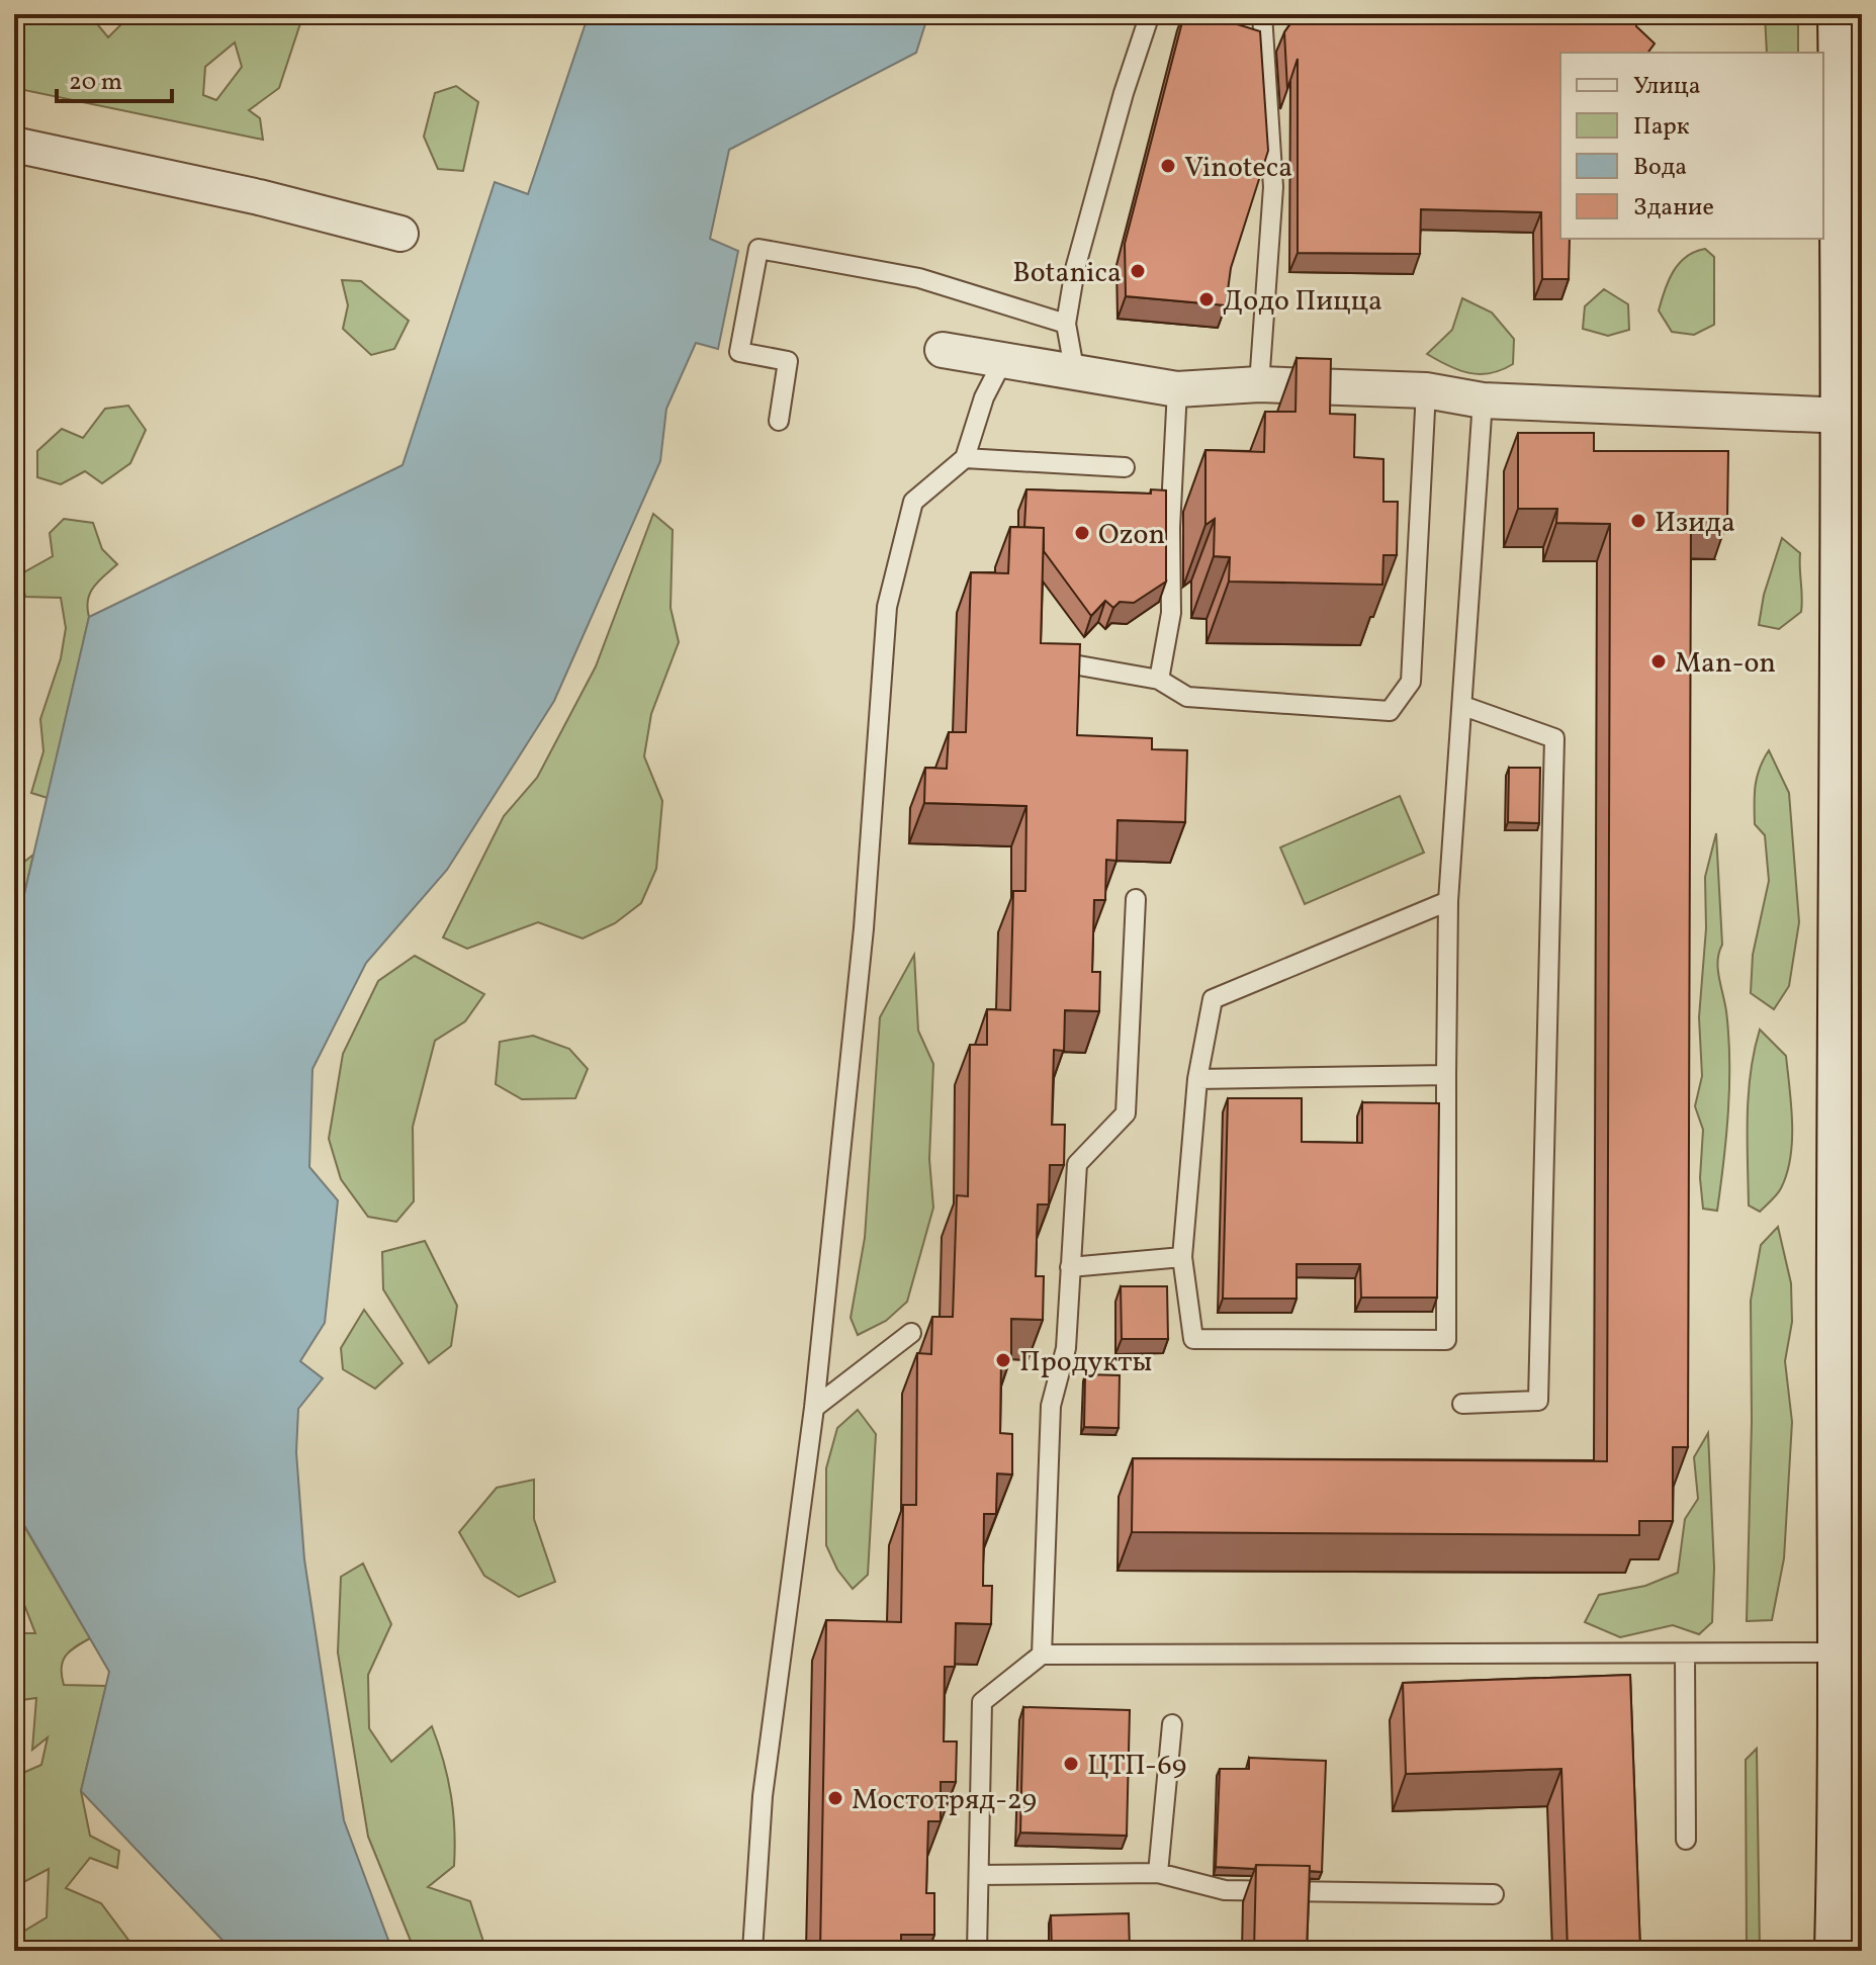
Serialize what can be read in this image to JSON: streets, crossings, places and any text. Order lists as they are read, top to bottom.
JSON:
{
  "places": [
    "Vinoteca",
    "Botanica",
    "Додо Пицца",
    "Изида",
    "Ozon",
    "Man-on",
    "Продукты",
    "ЦТП-69",
    "Мостотряд-29"
  ],
  "legend": [
    "Улица",
    "Парк",
    "Вода",
    "Здание"
  ],
  "scale_bar": "20 m"
}
